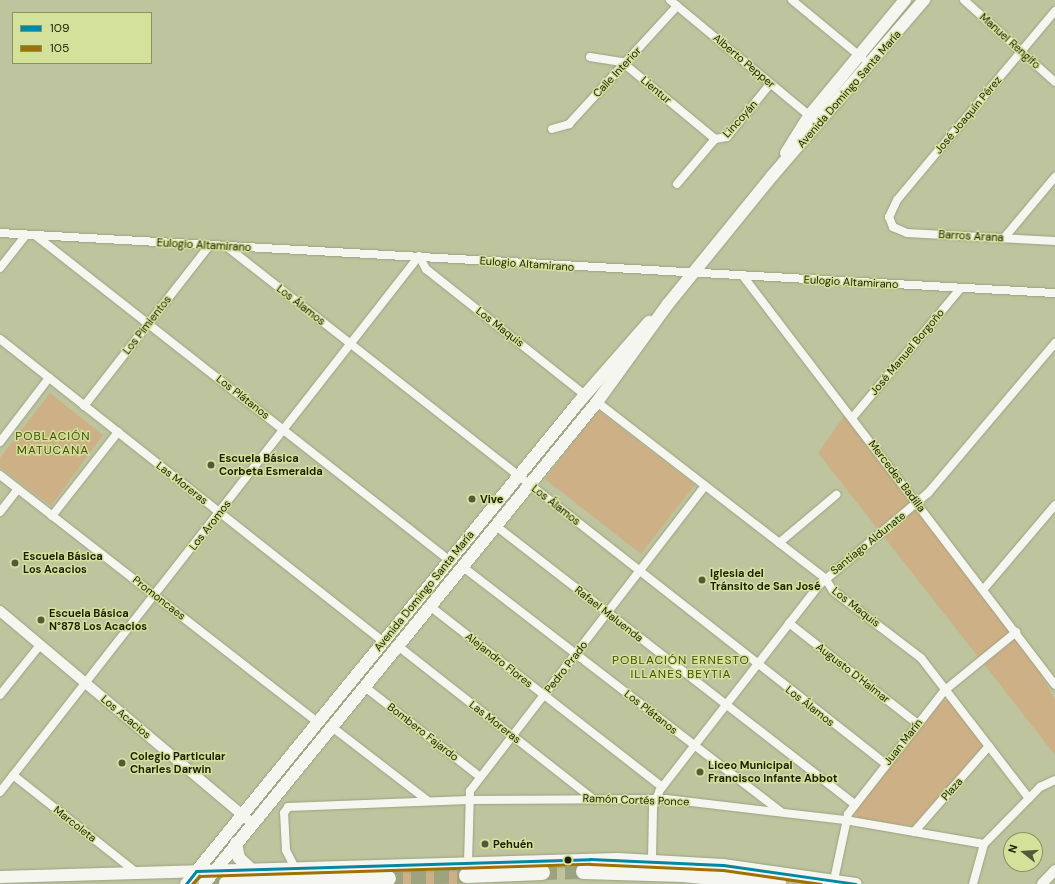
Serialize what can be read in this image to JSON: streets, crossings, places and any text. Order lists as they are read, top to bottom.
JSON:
{
  "streets": {
    "main road": ["Avenida Domingo Santa María"],
    "street": [
      "Manuel Rengifo",
      "Alberto Pepper",
      "Calle Interior",
      "Lientur",
      "José Joaquín Pérez",
      "Lincoyán",
      "Barros Arana",
      "Eulogio Altamirano",
      "Los Álamos",
      "Los Pimientos",
      "Los Maquis",
      "José Manuel Borgoño",
      "Los Plátanos",
      "Mercedes Badilla",
      "Las Moreras",
      "Los Aromos",
      "Santiago Aldunate",
      "Promoncaes",
      "Rafael Maluenda",
      "Alejandro Flores",
      "Pedro Prado",
      "Augusto D'Halmar",
      "Los Acacios",
      "Bombero Fajardo",
      "Juan Marín",
      "Plaza",
      "Ramón Cortés Ponce",
      "Marcoleta"
    ]
  },
  "crossings": [
    ["Manuel Rengifo", "José Joaquín Pérez"],
    ["Alberto Pepper", "Calle Interior"],
    ["Alberto Pepper", "Avenida Domingo Santa María"],
    ["Alberto Pepper", "Lincoyán"],
    ["Calle Interior", "Lientur"],
    ["Avenida Domingo Santa María", "Eulogio Altamirano"],
    ["Avenida Domingo Santa María", "Los Álamos"],
    ["Avenida Domingo Santa María", "Los Maquis"],
    ["Avenida Domingo Santa María", "Los Plátanos"],
    ["Avenida Domingo Santa María", "Las Moreras"],
    ["Avenida Domingo Santa María", "Promoncaes"],
    ["Avenida Domingo Santa María", "Rafael Maluenda"],
    ["Avenida Domingo Santa María", "Alejandro Flores"],
    ["Avenida Domingo Santa María", "Los Acacios"],
    ["Avenida Domingo Santa María", "Bombero Fajardo"],
    ["Lientur", "Lincoyán"],
    ["José Joaquín Pérez", "Barros Arana"],
    ["Eulogio Altamirano", "Los Álamos"],
    ["Eulogio Altamirano", "Los Pimientos"],
    ["Eulogio Altamirano", "Los Maquis"],
    ["Eulogio Altamirano", "José Manuel Borgoño"],
    ["Eulogio Altamirano", "Los Plátanos"],
    ["Eulogio Altamirano", "Mercedes Badilla"],
    ["Eulogio Altamirano", "Los Aromos"],
    ["Los Álamos", "Los Aromos"],
    ["Los Álamos", "Santiago Aldunate"],
    ["Los Álamos", "Pedro Prado"],
    ["Los Álamos", "Juan Marín"],
    ["Los Pimientos", "Los Plátanos"],
    ["Los Pimientos", "Las Moreras"],
    ["Los Maquis", "Los Aromos"],
    ["Los Maquis", "Santiago Aldunate"],
    ["Los Maquis", "Pedro Prado"],
    ["Los Maquis", "Juan Marín"],
    ["Los Maquis", "Plaza"],
    ["José Manuel Borgoño", "Mercedes Badilla"],
    ["Los Plátanos", "Los Aromos"],
    ["Los Plátanos", "Santiago Aldunate"],
    ["Los Plátanos", "Pedro Prado"],
    ["Los Plátanos", "Ramón Cortés Ponce"],
    ["Mercedes Badilla", "Santiago Aldunate"],
    ["Mercedes Badilla", "Juan Marín"],
    ["Las Moreras", "Los Aromos"],
    ["Las Moreras", "Pedro Prado"],
    ["Las Moreras", "Ramón Cortés Ponce"],
    ["Los Aromos", "Promoncaes"],
    ["Los Aromos", "Los Acacios"],
    ["Los Aromos", "Marcoleta"],
    ["Santiago Aldunate", "Rafael Maluenda"],
    ["Santiago Aldunate", "Alejandro Flores"],
    ["Santiago Aldunate", "Augusto D'Halmar"],
    ["Santiago Aldunate", "Ramón Cortés Ponce"],
    ["Rafael Maluenda", "Pedro Prado"],
    ["Rafael Maluenda", "Juan Marín"],
    ["Alejandro Flores", "Pedro Prado"],
    ["Pedro Prado", "Bombero Fajardo"],
    ["Pedro Prado", "Ramón Cortés Ponce"],
    ["Augusto D'Halmar", "Juan Marín"],
    ["Juan Marín", "Ramón Cortés Ponce"],
    ["Plaza", "Ramón Cortés Ponce"]
  ],
  "districts": ["POBLACIÓN MATUCANA", "POBLACIÓN ERNESTO ILLANES BEYTIA"],
  "places": [
    "Escuela Básica Corbeta Esmeralda",
    "Vive",
    "Escuela Básica Los Acacios",
    "Iglesia del Tránsito de San José",
    "Escuela Básica N°878 Los Acacios",
    "Colegio Particular Charles Darwin",
    "Liceo Municipal Francisco Infante Abbot",
    "Pehuén"
  ],
  "lines": ["transit line 109", "transit line 105"],
  "legend": ["109", "105"],
  "north": "left"
}
